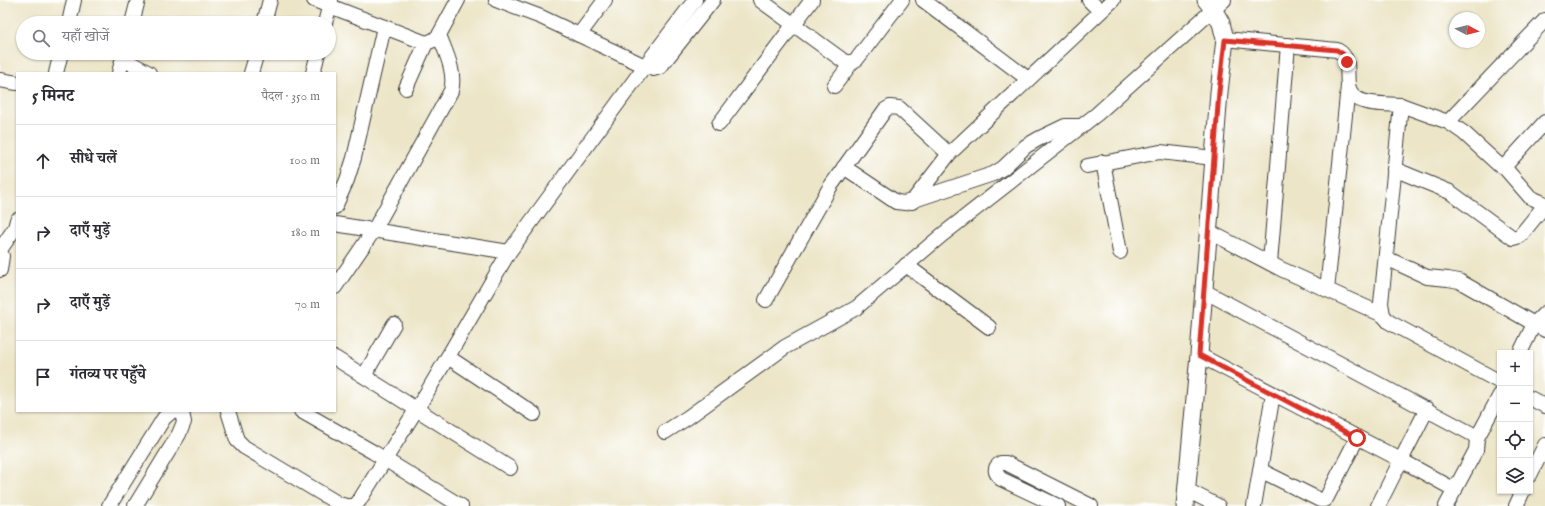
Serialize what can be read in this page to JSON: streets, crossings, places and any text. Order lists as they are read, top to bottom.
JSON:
{
  "north": "right",
  "page": {
    "search": "यहाँ खोजें",
    "heading": ["5 मिनट", "पैदल · 350 m"],
    "list": [
      ["सीधे चलें", "100 m"],
      ["दाएँ मुड़ें", "180 m"],
      ["दाएँ मुड़ें", "70 m"],
      "गंतव्य पर पहुँचे"
    ],
    "map_buttons": ["+", "−"]
  }
}
